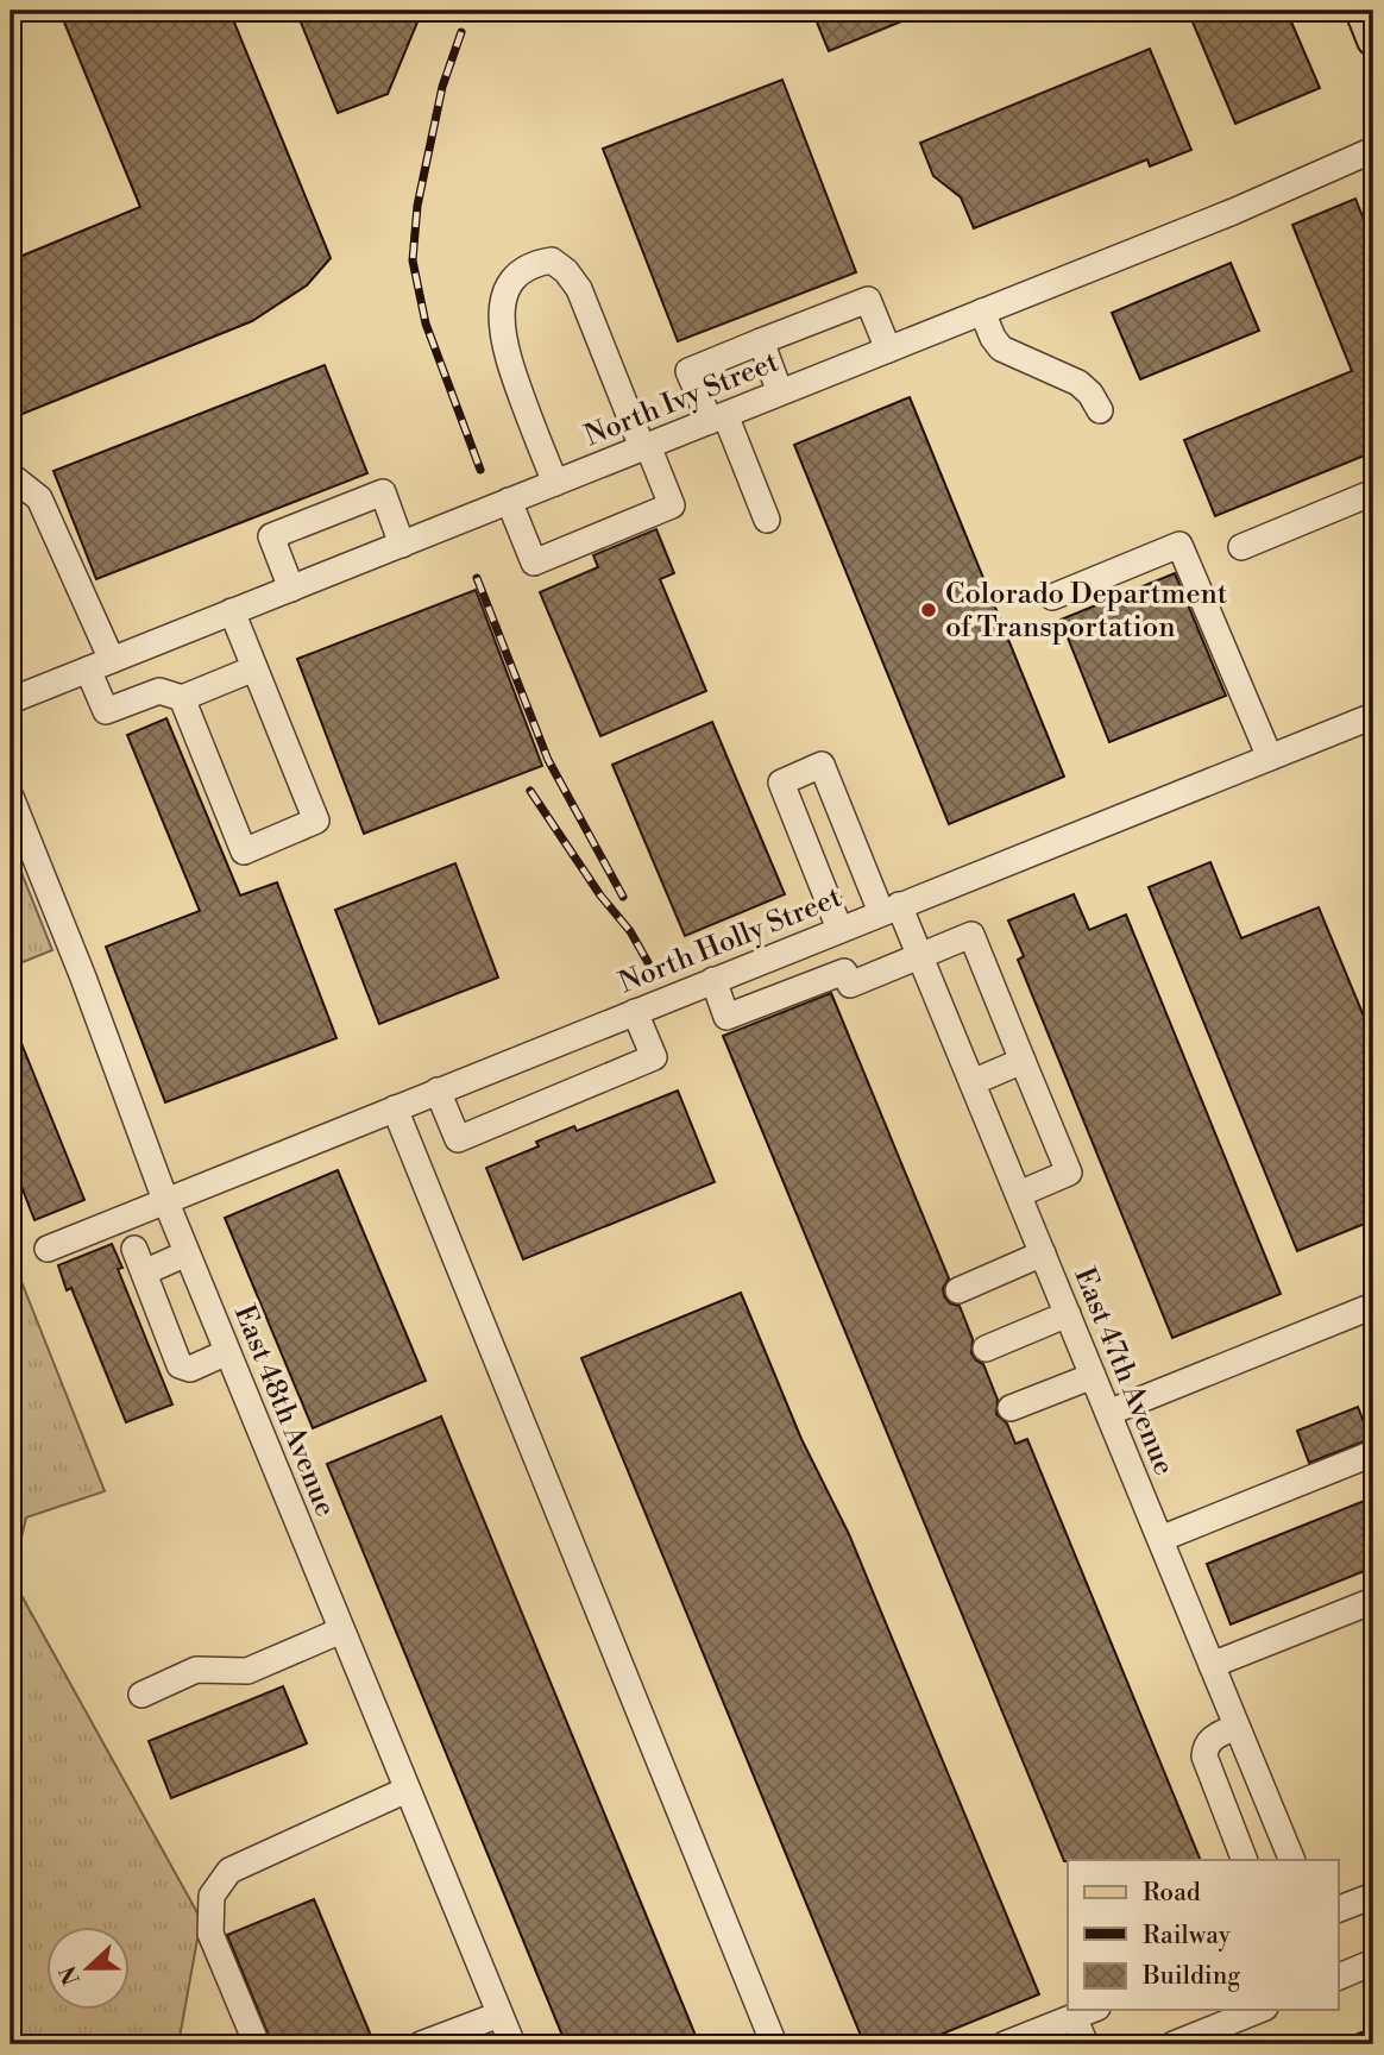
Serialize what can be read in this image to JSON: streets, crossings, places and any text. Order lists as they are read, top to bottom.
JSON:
{
  "streets": {
    "street": [
      "North Ivy Street",
      "North Holly Street",
      "East 47th Avenue",
      "East 48th Avenue"
    ]
  },
  "crossings": [
    ["North Holly Street", "East 47th Avenue"],
    ["North Holly Street", "East 48th Avenue"]
  ],
  "places": ["Colorado Department of Transportation"],
  "legend": ["Road", "Railway", "Building"],
  "north": "left"
}
